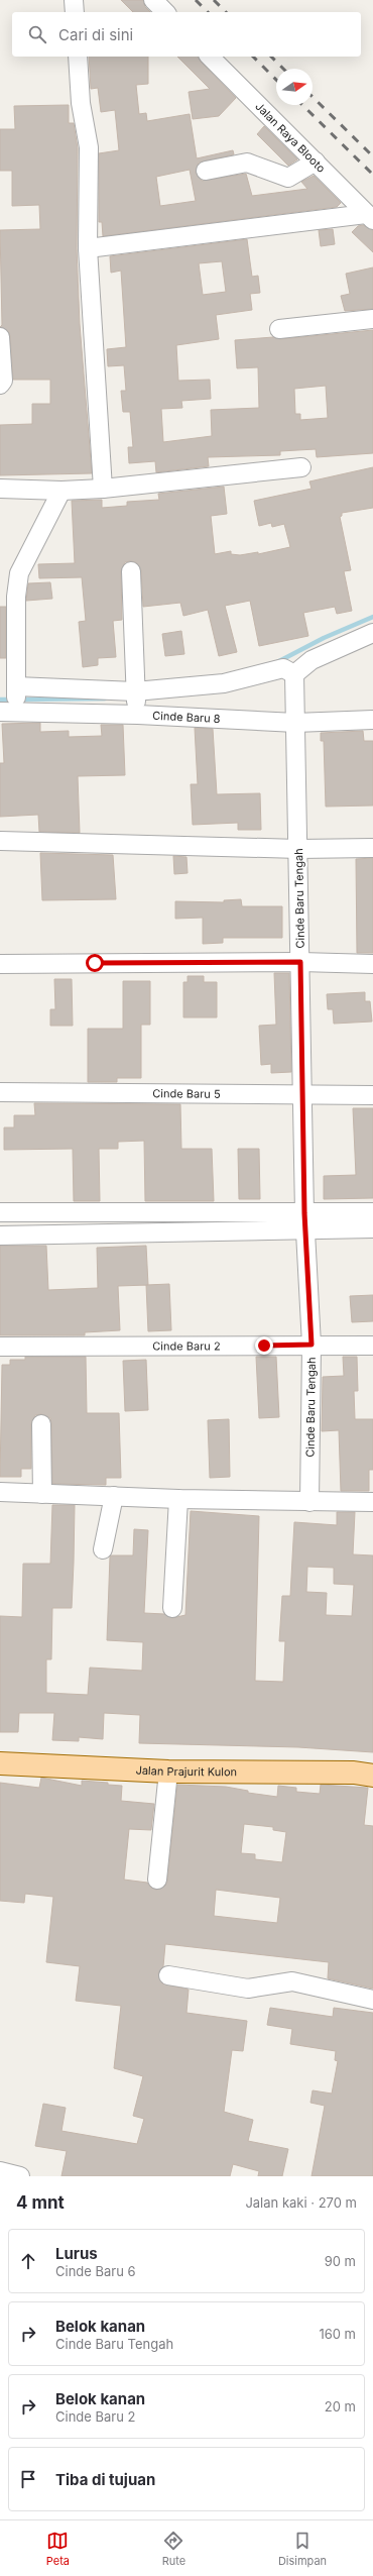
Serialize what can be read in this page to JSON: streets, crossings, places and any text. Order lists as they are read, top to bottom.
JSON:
{
  "streets": {
    "main road": ["Jalan Prajurit Kulon"],
    "street": [
      "Jalan Raya Blooto",
      "Cinde Baru 8",
      "Cinde Baru Tengah",
      "Cinde Baru 5",
      "Cinde Baru 2"
    ]
  },
  "crossings": [
    ["Cinde Baru 8", "Cinde Baru Tengah"],
    ["Cinde Baru Tengah", "Cinde Baru 5"],
    ["Cinde Baru Tengah", "Cinde Baru 2"]
  ],
  "north": "right",
  "page": {
    "search": "Cari di sini",
    "heading": ["4 mnt", "Jalan kaki · 270 m"],
    "list": [
      ["Lurus", "Cinde Baru 6", "90 m"],
      ["Belok kanan", "Cinde Baru Tengah", "160 m"],
      ["Belok kanan", "Cinde Baru 2", "20 m"],
      "Tiba di tujuan"
    ],
    "nav": ["Peta", "Rute", "Disimpan"]
  }
}
